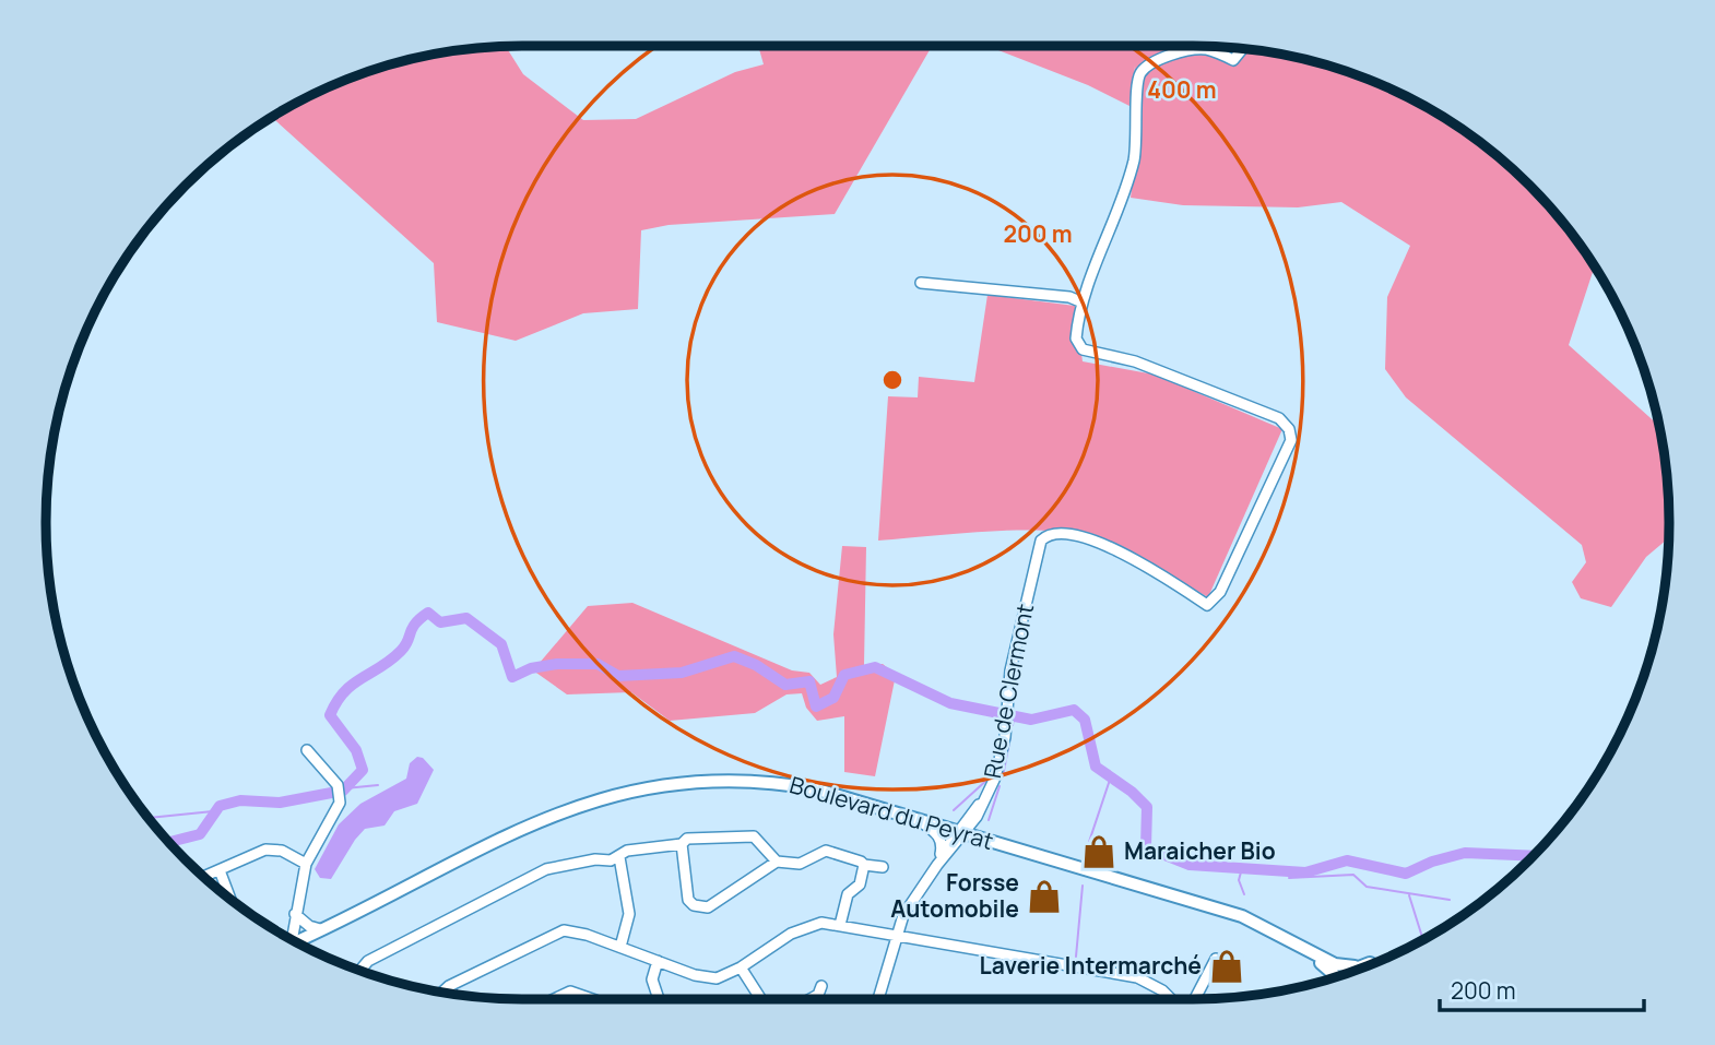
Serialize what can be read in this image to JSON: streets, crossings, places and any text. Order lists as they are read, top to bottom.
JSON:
{
  "streets": {
    "main road": ["Boulevard du Peyrat"],
    "street": ["Rue de Clermont"]
  },
  "crossings": [
    ["Rue de Clermont", "Boulevard du Peyrat"]
  ],
  "places": {
    "shop": ["Maraicher Bio", "Forsse Automobile", "Laverie Intermarché"]
  },
  "scale_bar": "200 m",
  "rings": ["400 m", "200 m"]
}
